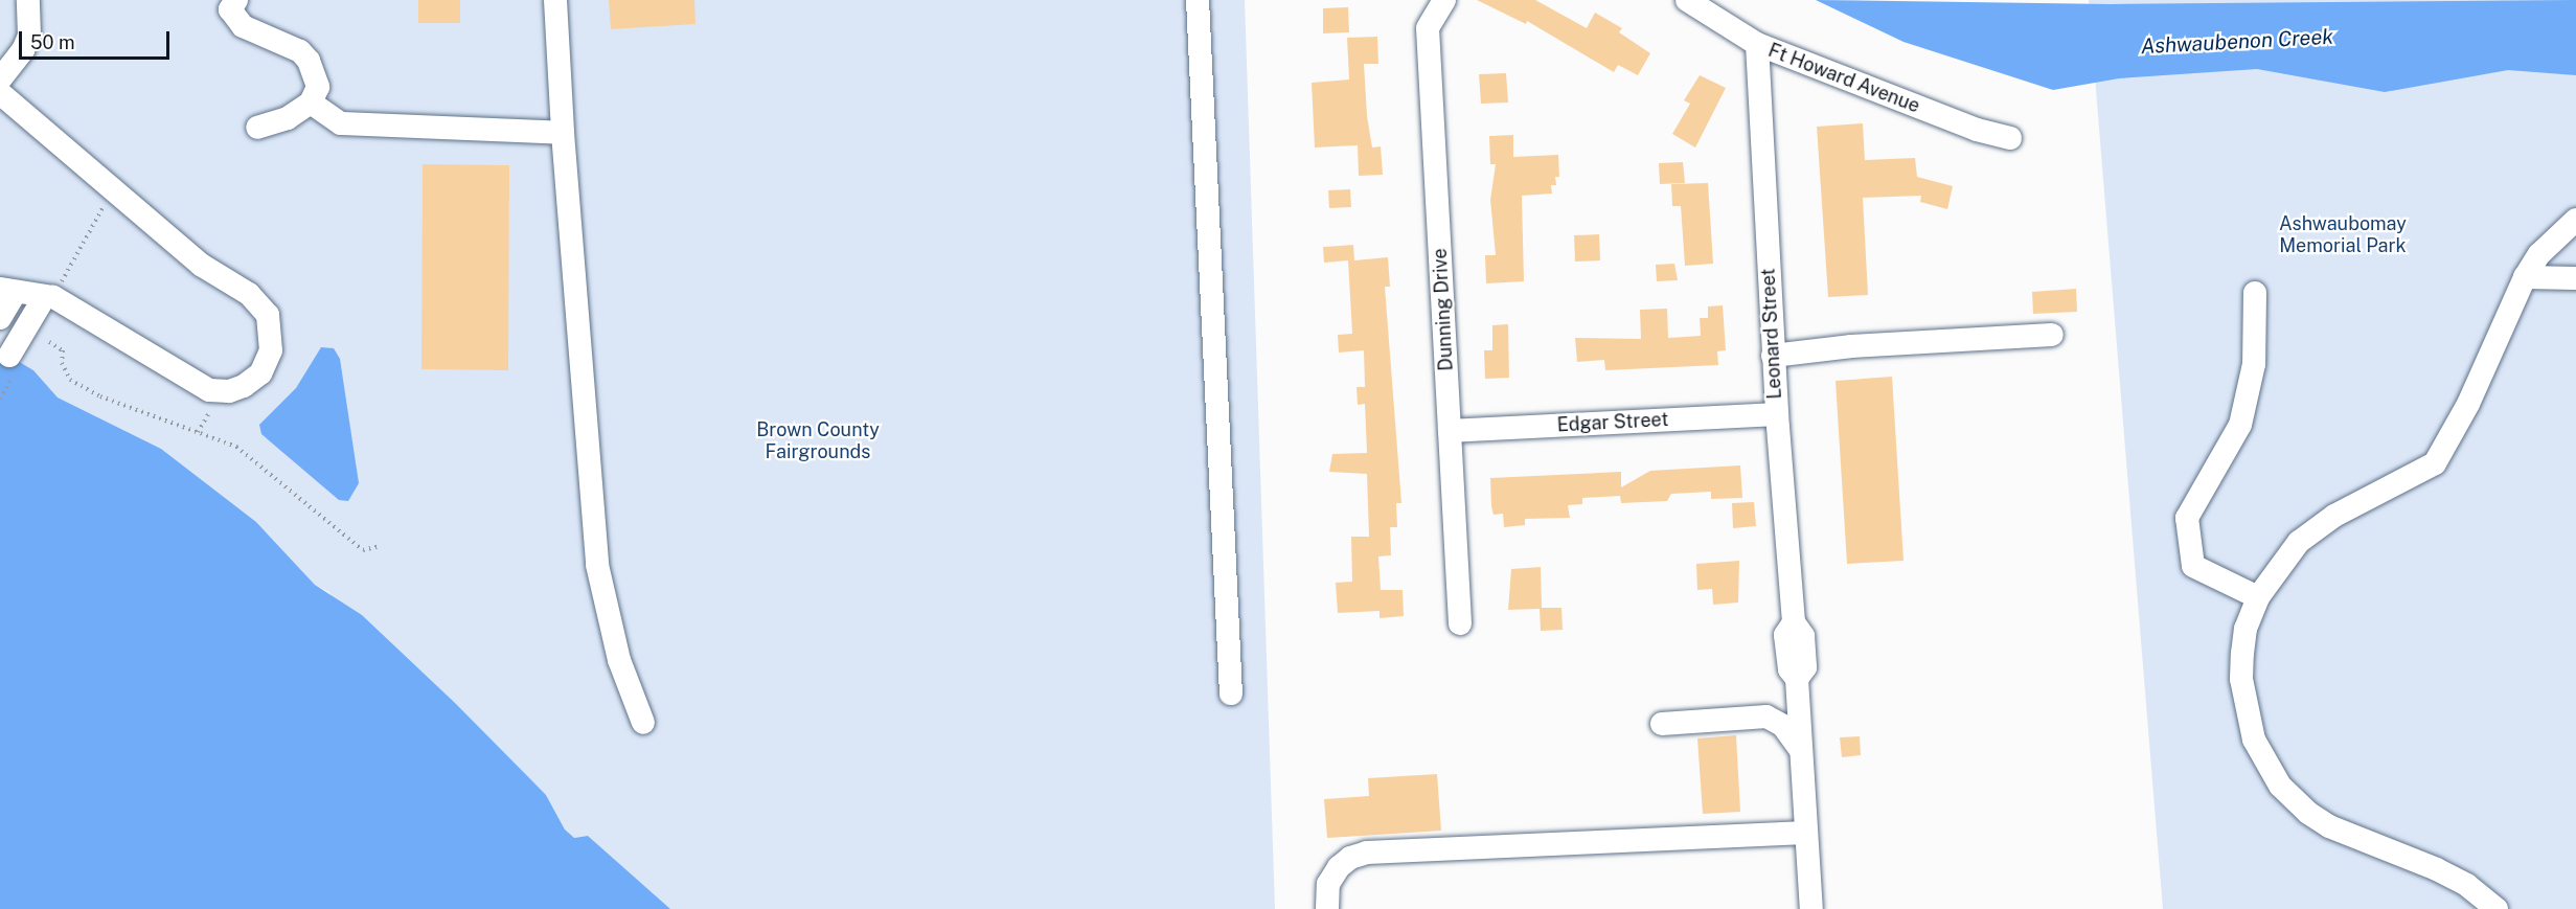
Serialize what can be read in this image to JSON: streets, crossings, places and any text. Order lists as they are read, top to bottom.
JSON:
{
  "streets": {
    "street": [
      "Ft Howard Avenue",
      "Dunning Drive",
      "Leonard Street",
      "Edgar Street"
    ]
  },
  "crossings": [
    ["Ft Howard Avenue", "Leonard Street"],
    ["Dunning Drive", "Edgar Street"],
    ["Leonard Street", "Edgar Street"]
  ],
  "water": ["Ashwaubenon Creek"],
  "parks": ["Ashwaubomay Memorial Park", "Brown County Fairgrounds"],
  "scale_bar": "50 m"
}
